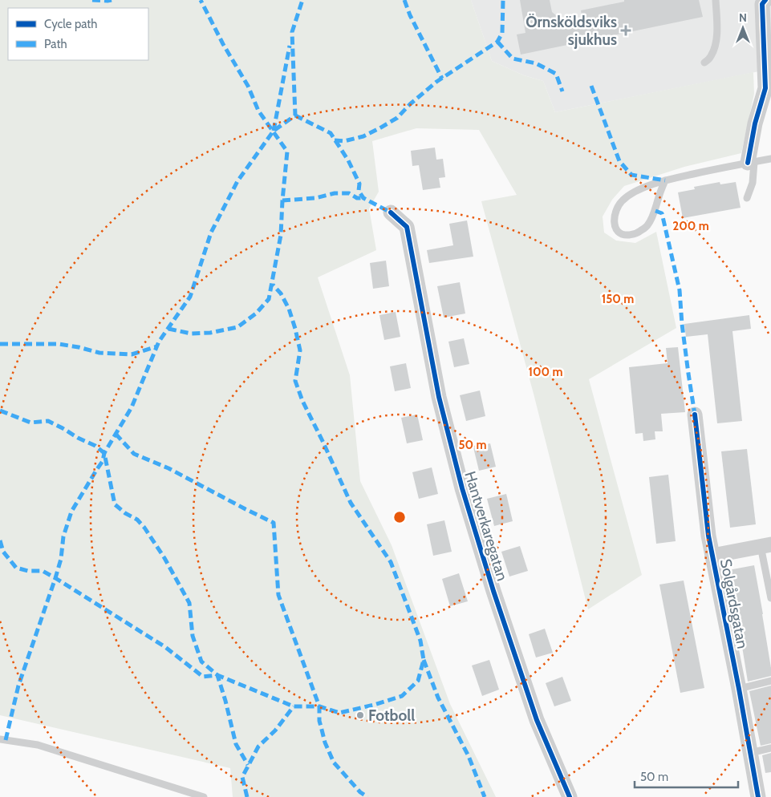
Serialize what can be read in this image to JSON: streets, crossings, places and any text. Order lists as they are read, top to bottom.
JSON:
{
  "streets": {
    "street": ["Hantverkaregatan", "Solgårdsgatan"]
  },
  "places": {
    "health": ["Örnsköldsviks sjukhus"],
    "other": ["Fotboll"]
  },
  "legend": ["Cycle path", "Path"],
  "scale_bar": "50 m",
  "north": "top",
  "rings": [
    "200 m",
    "150 m",
    "100 m",
    "50 m"
  ]
}
